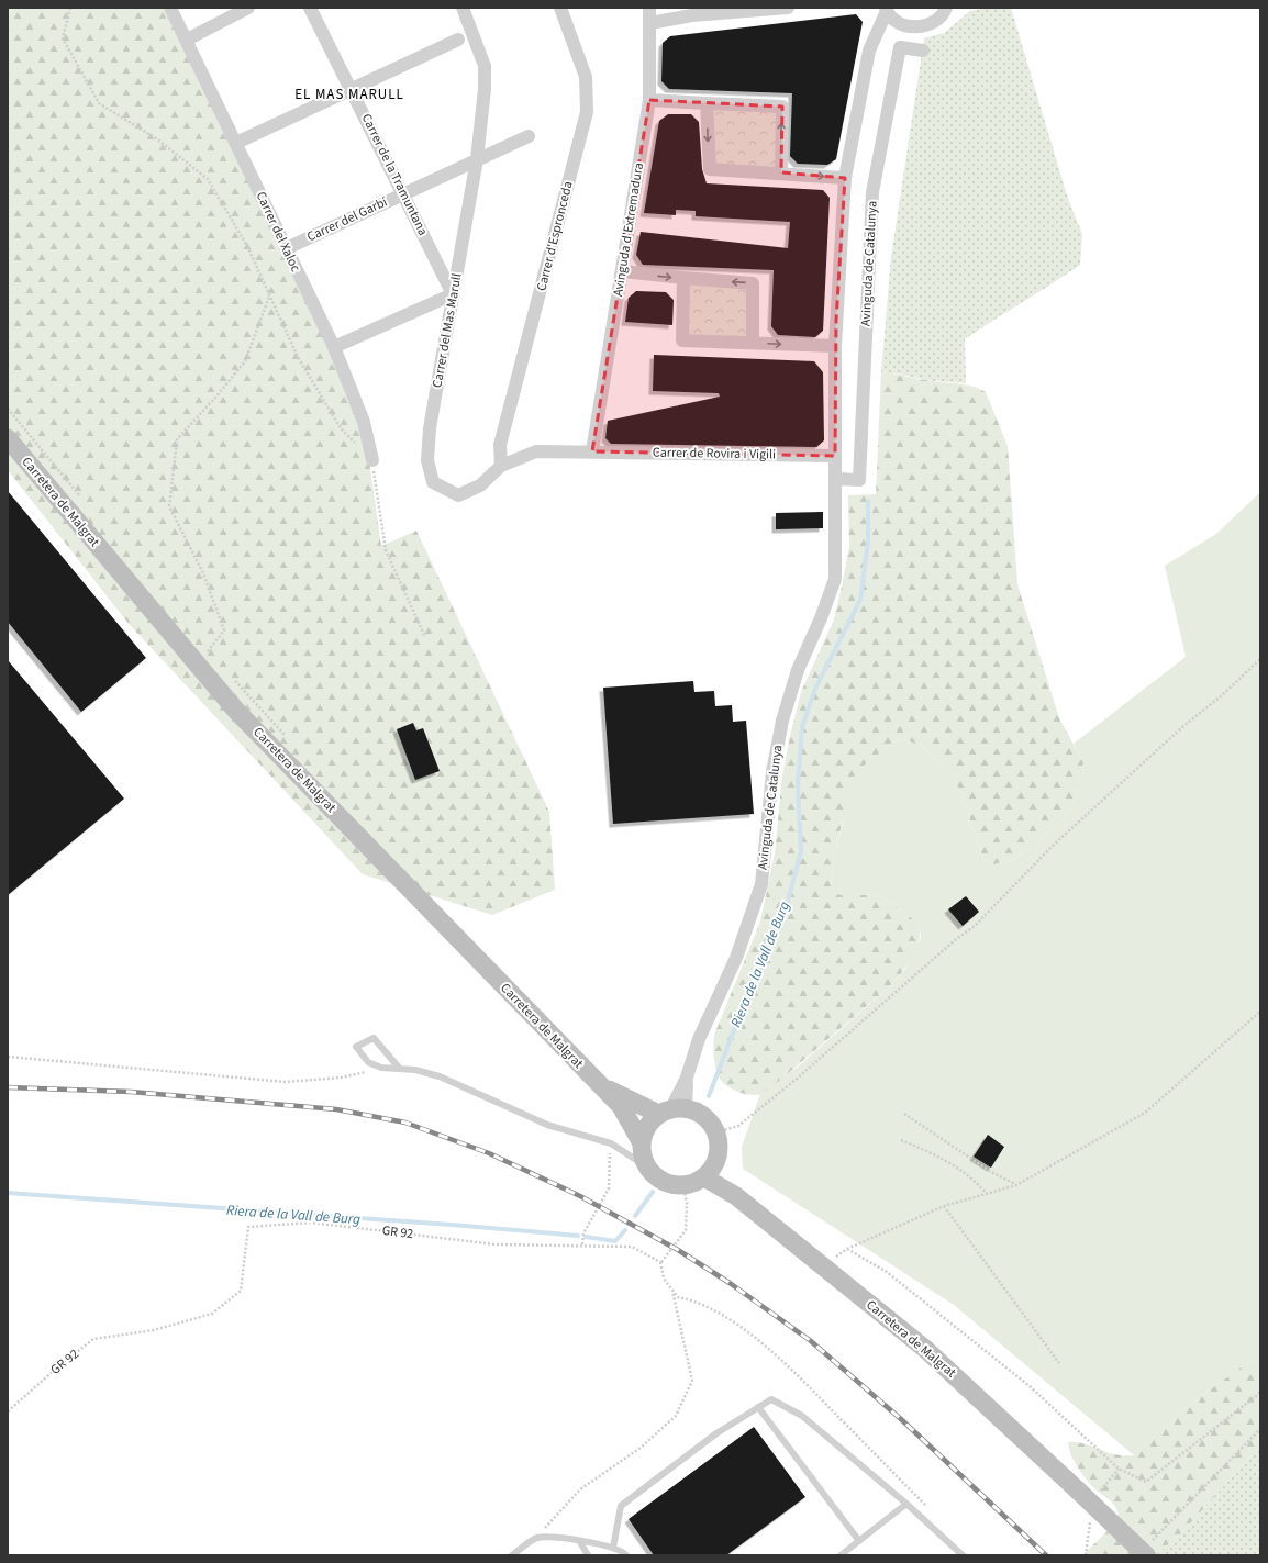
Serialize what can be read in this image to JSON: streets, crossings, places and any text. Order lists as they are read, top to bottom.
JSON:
{
  "streets": {
    "street": [
      "Carrer de la Tramuntana",
      "Carrer del Garbí",
      "Avinguda d'Extremadura",
      "Carrer del Xaloc",
      "Carrer d'Espronceda",
      "Avinguda de Catalunya",
      "Carrer del Mas Marull",
      "Carrer de Rovira i Vigili",
      "Carretera de Malgrat"
    ],
    "path": ["GR 92"]
  },
  "crossings": [
    ["Carrer de la Tramuntana", "Carrer del Garbí"],
    ["Carrer de la Tramuntana", "Carrer del Mas Marull"],
    ["Carrer del Garbí", "Carrer del Xaloc"],
    ["Carrer del Garbí", "Carrer del Mas Marull"],
    ["Avinguda d'Extremadura", "Carrer del Mas Marull"],
    ["Avinguda d'Extremadura", "Carrer de Rovira i Vigili"],
    ["Carrer d'Espronceda", "Carrer del Mas Marull"],
    ["Avinguda de Catalunya", "Carrer de Rovira i Vigili"],
    ["Avinguda de Catalunya", "Carretera de Malgrat"],
    ["Carrer del Mas Marull", "Carrer de Rovira i Vigili"]
  ],
  "districts": ["EL MAS MARULL"],
  "water": ["Riera de la Vall de Burg"]
}
